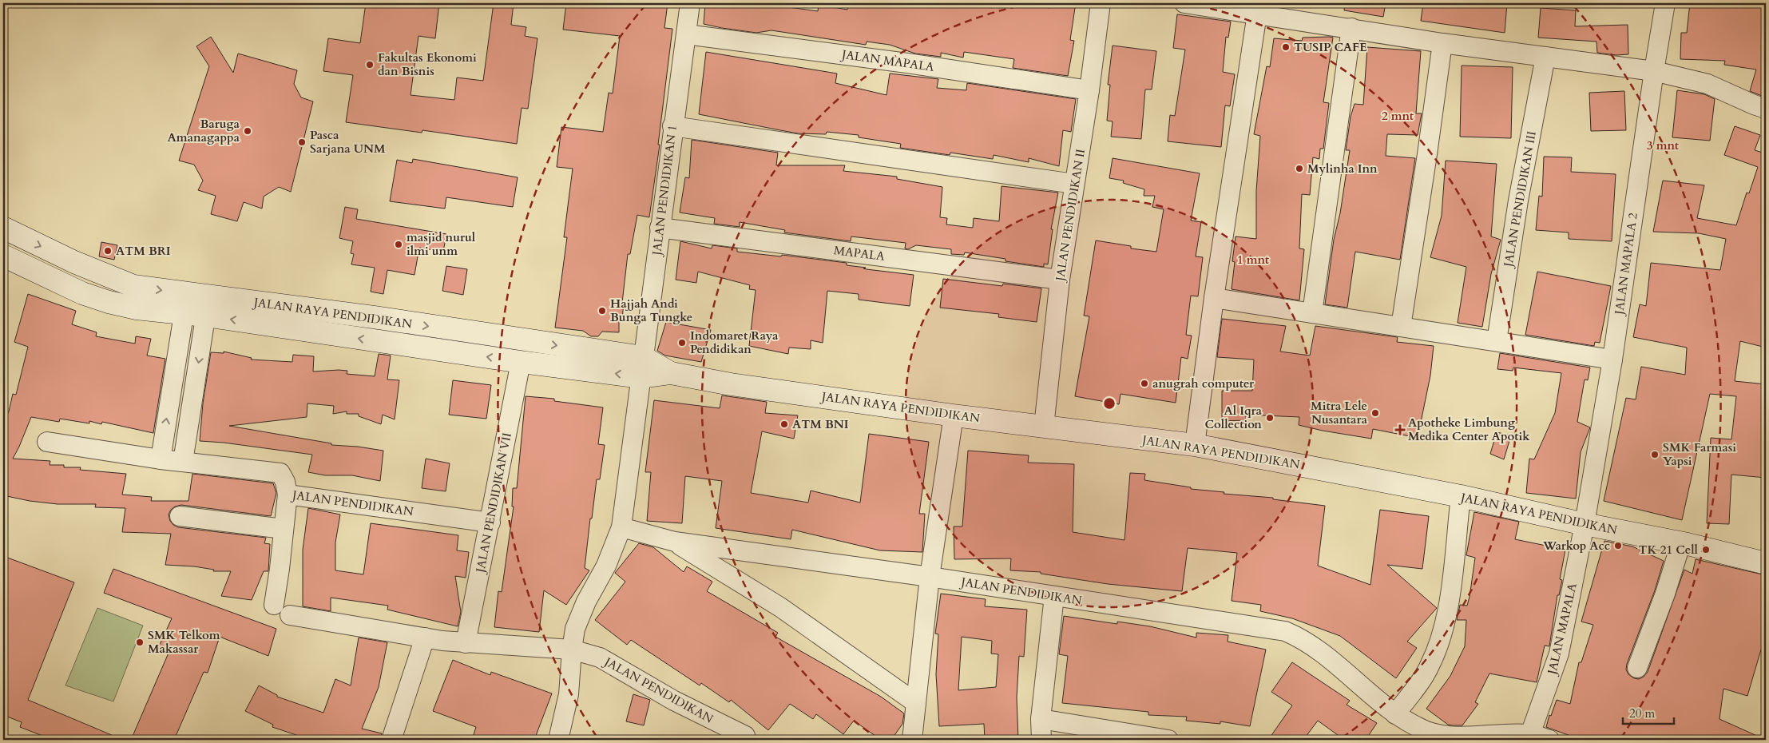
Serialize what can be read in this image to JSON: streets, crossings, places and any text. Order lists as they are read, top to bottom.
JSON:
{
  "streets": {
    "street": [
      "JALAN MAPALA",
      "JALAN PENDIDIKAN 1",
      "JALAN PENDIDIKAN III",
      "JALAN PENDIDIKAN II",
      "MAPALA",
      "JALAN MAPALA 2",
      "JALAN RAYA PENDIDIKAN",
      "JALAN PENDIDIKAN VII",
      "JALAN PENDIDIKAN"
    ]
  },
  "crossings": [
    ["JALAN MAPALA", "JALAN PENDIDIKAN 1"],
    ["JALAN MAPALA", "JALAN PENDIDIKAN II"],
    ["JALAN MAPALA", "JALAN MAPALA 2"],
    ["JALAN MAPALA", "JALAN RAYA PENDIDIKAN"],
    ["JALAN MAPALA", "JALAN PENDIDIKAN"],
    ["JALAN PENDIDIKAN 1", "MAPALA"],
    ["JALAN PENDIDIKAN 1", "JALAN RAYA PENDIDIKAN"],
    ["JALAN PENDIDIKAN II", "MAPALA"],
    ["JALAN PENDIDIKAN II", "JALAN RAYA PENDIDIKAN"],
    ["JALAN MAPALA 2", "JALAN RAYA PENDIDIKAN"],
    ["JALAN RAYA PENDIDIKAN", "JALAN PENDIDIKAN VII"],
    ["JALAN PENDIDIKAN VII", "JALAN PENDIDIKAN"]
  ],
  "places": {
    "other": [
      "TUSIP CAFE",
      "Fakultas Ekonomi dan Bisnis",
      "Baruga Amanagappa",
      "Pasca Sarjana UNM",
      "Mylinha Inn",
      "masjid nurul ilmi unm",
      "ATM BRI",
      "Hajjah Andi Bunga Tungke",
      "Indomaret Raya Pendidikan",
      "anugrah computer",
      "Mitra Lele Nusantara",
      "Al Iqra Collection",
      "ATM BNI",
      "SMK Farmasi Yapsi",
      "Warkop Acc",
      "TK 21 Cell",
      "SMK Telkom Makassar"
    ],
    "health": ["Apotheke Limbung Medika Center Apotik"]
  },
  "scale_bar": "20 m",
  "rings": ["2 mnt", "3 mnt", "1 mnt"]
}
